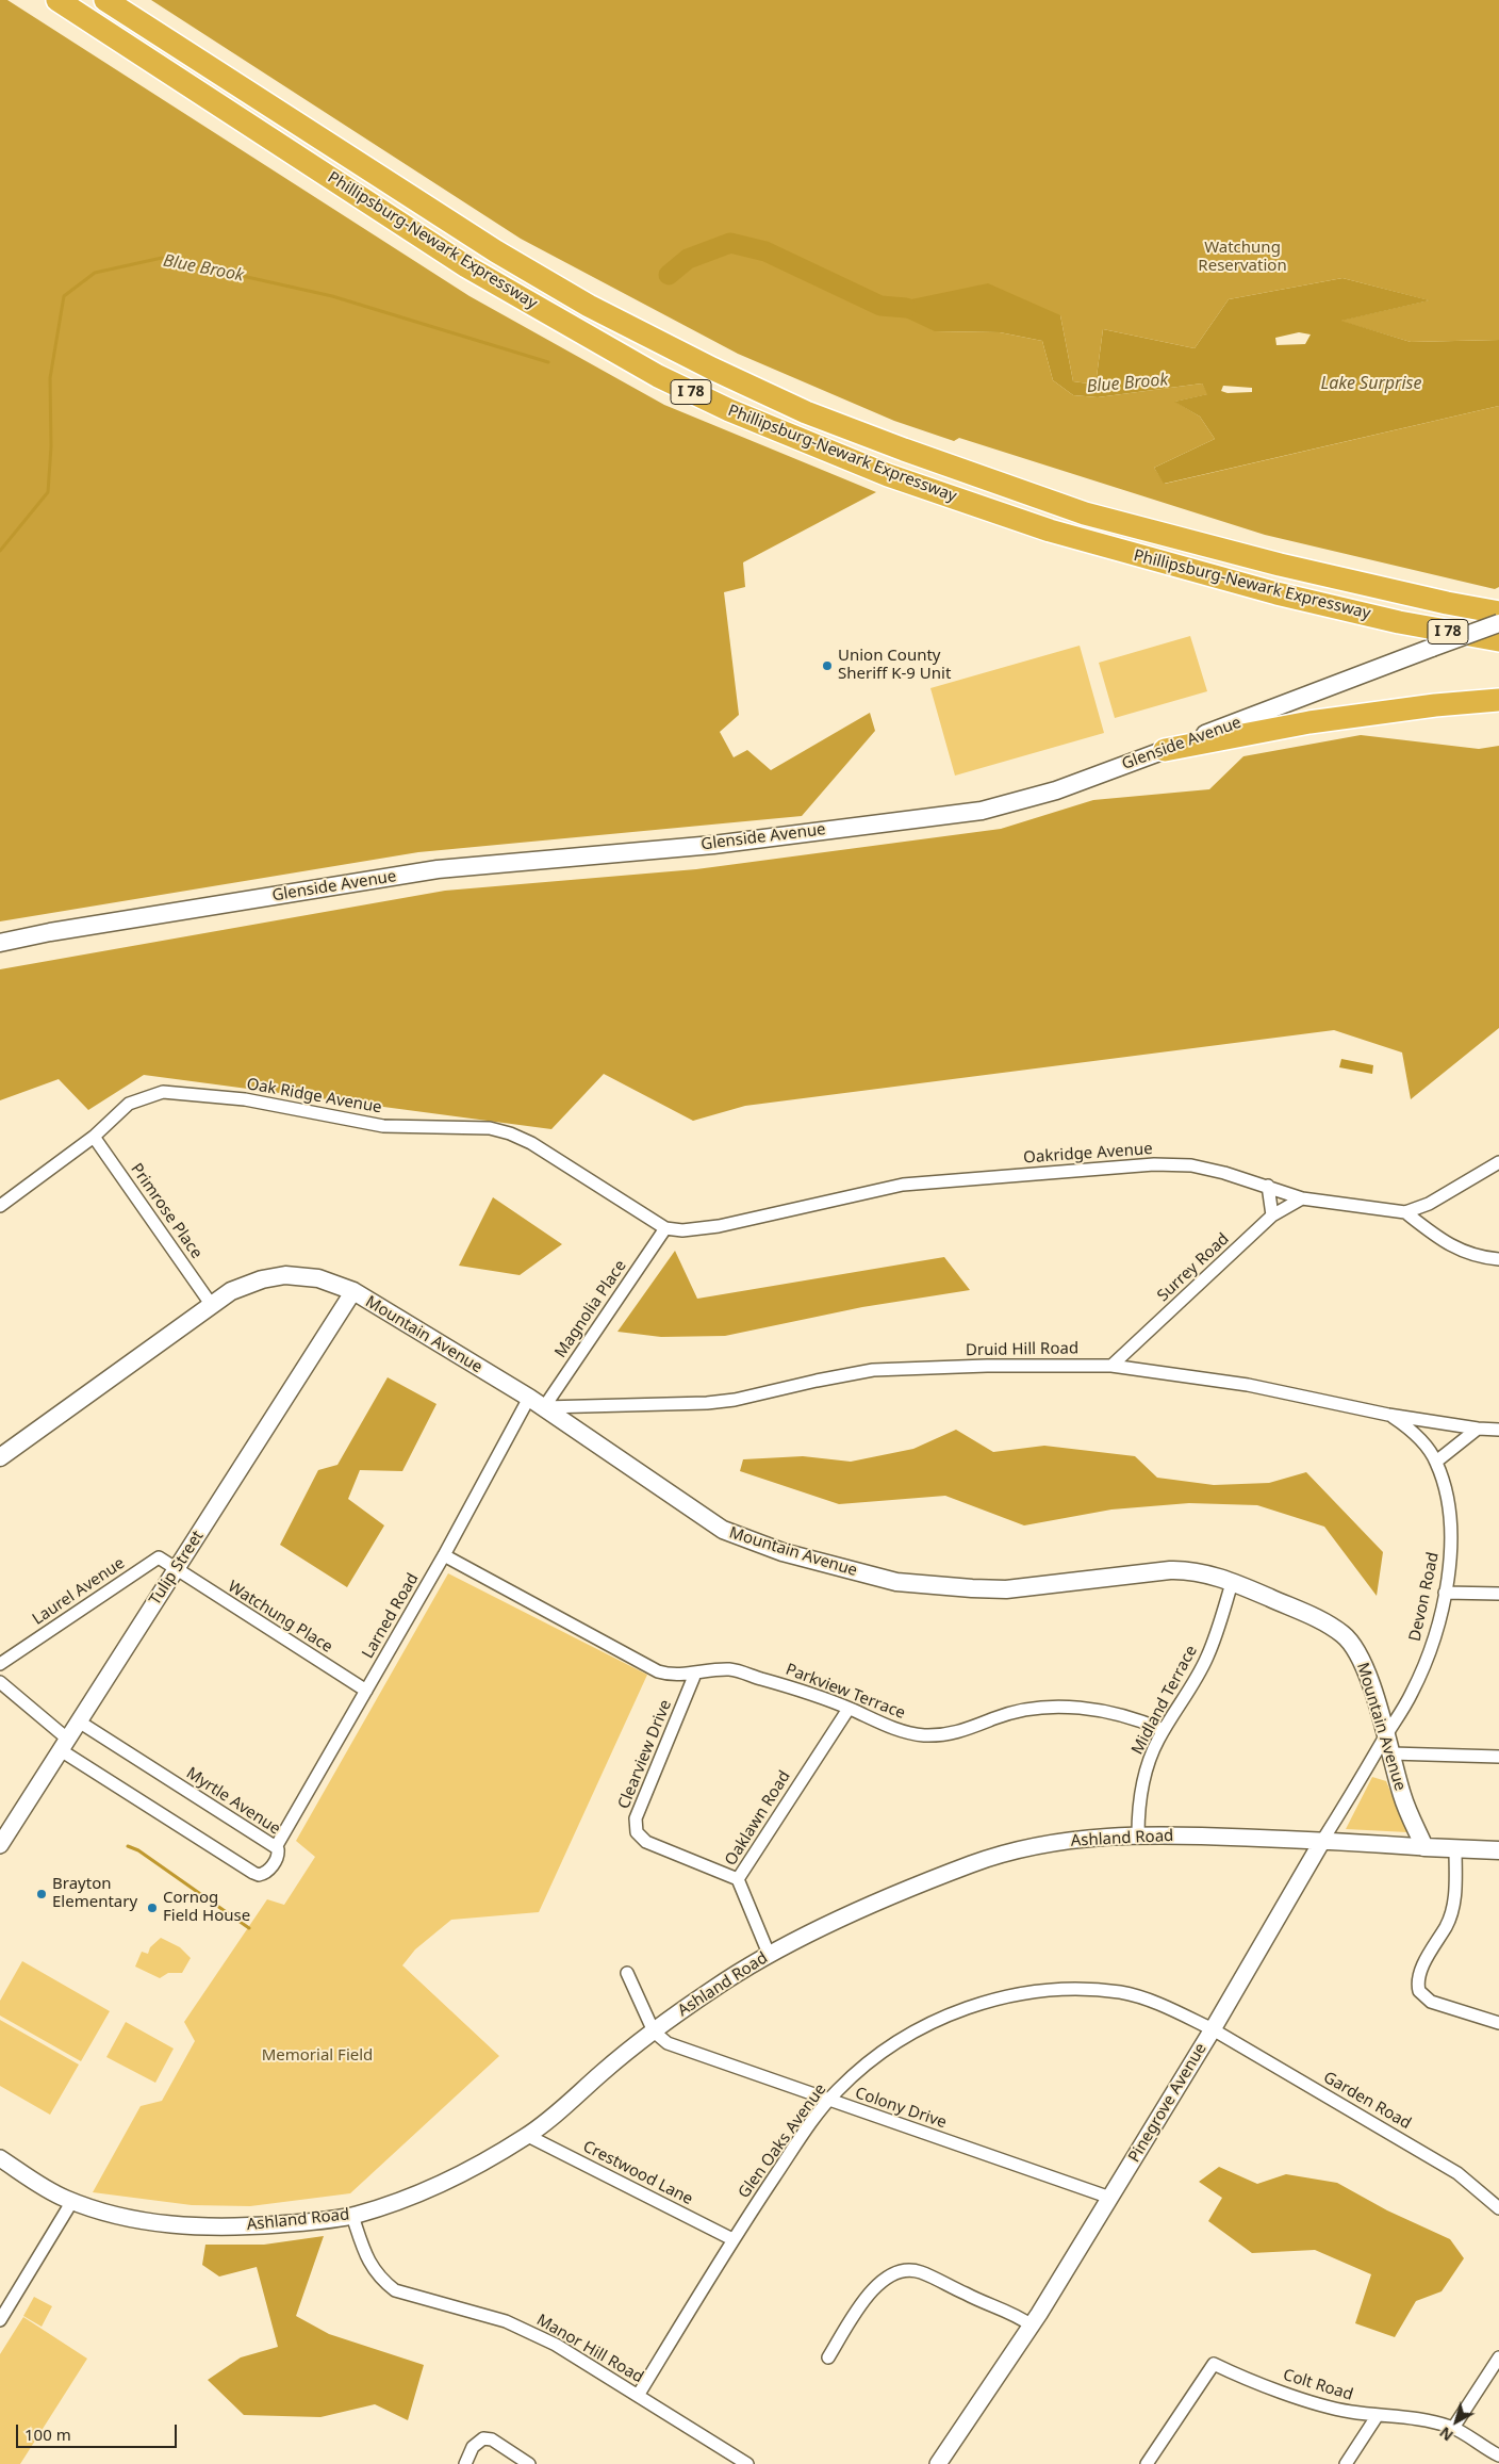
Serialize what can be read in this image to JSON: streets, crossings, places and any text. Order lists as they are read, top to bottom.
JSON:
{
  "streets": {
    "highway": ["Phillipsburg-Newark Expressway", "I 78"],
    "main road": ["Glenside Avenue", "Mountain Avenue", "Ashland Road"],
    "street": [
      "Oak Ridge Avenue",
      "Oakridge Avenue",
      "Primrose Place",
      "Surrey Road",
      "Magnolia Place",
      "Druid Hill Road",
      "Tulip Street",
      "Laurel Avenue",
      "Devon Road",
      "Larned Road",
      "Watchung Place",
      "Parkview Terrace",
      "Midland Terrace",
      "Clearview Drive",
      "Myrtle Avenue",
      "Oaklawn Road",
      "Garden Road",
      "Pinegrove Avenue",
      "Colony Drive",
      "Glen Oaks Avenue",
      "Crestwood Lane",
      "Manor Hill Road",
      "Colt Road"
    ]
  },
  "crossings": [
    ["Oak Ridge Avenue", "Oakridge Avenue"],
    ["Oak Ridge Avenue", "Primrose Place"],
    ["Oak Ridge Avenue", "Magnolia Place"],
    ["Oakridge Avenue", "Surrey Road"],
    ["Oakridge Avenue", "Magnolia Place"],
    ["Primrose Place", "Mountain Avenue"],
    ["Surrey Road", "Druid Hill Road"],
    ["Magnolia Place", "Mountain Avenue"],
    ["Magnolia Place", "Druid Hill Road"],
    ["Magnolia Place", "Larned Road"],
    ["Mountain Avenue", "Druid Hill Road"],
    ["Mountain Avenue", "Tulip Street"],
    ["Mountain Avenue", "Devon Road"],
    ["Mountain Avenue", "Larned Road"],
    ["Mountain Avenue", "Midland Terrace"],
    ["Mountain Avenue", "Ashland Road"],
    ["Mountain Avenue", "Pinegrove Avenue"],
    ["Druid Hill Road", "Devon Road"],
    ["Druid Hill Road", "Larned Road"],
    ["Tulip Street", "Laurel Avenue"],
    ["Tulip Street", "Watchung Place"],
    ["Tulip Street", "Myrtle Avenue"],
    ["Laurel Avenue", "Watchung Place"],
    ["Devon Road", "Pinegrove Avenue"],
    ["Larned Road", "Watchung Place"],
    ["Larned Road", "Parkview Terrace"],
    ["Larned Road", "Myrtle Avenue"],
    ["Parkview Terrace", "Midland Terrace"],
    ["Parkview Terrace", "Clearview Drive"],
    ["Parkview Terrace", "Oaklawn Road"],
    ["Midland Terrace", "Ashland Road"],
    ["Clearview Drive", "Oaklawn Road"],
    ["Oaklawn Road", "Ashland Road"],
    ["Ashland Road", "Pinegrove Avenue"],
    ["Ashland Road", "Colony Drive"],
    ["Ashland Road", "Crestwood Lane"],
    ["Ashland Road", "Manor Hill Road"],
    ["Garden Road", "Pinegrove Avenue"],
    ["Garden Road", "Glen Oaks Avenue"],
    ["Pinegrove Avenue", "Colony Drive"],
    ["Pinegrove Avenue", "Glen Oaks Avenue"],
    ["Colony Drive", "Glen Oaks Avenue"],
    ["Glen Oaks Avenue", "Crestwood Lane"],
    ["Glen Oaks Avenue", "Manor Hill Road"]
  ],
  "water": ["Blue Brook", "Lake Surprise"],
  "parks": ["Watchung Reservation", "Memorial Field"],
  "places": ["Union County Sheriff K-9 Unit", "Brayton Elementary", "Cornog Field House"],
  "scale_bar": "100 m",
  "north": "bottom left"
}
